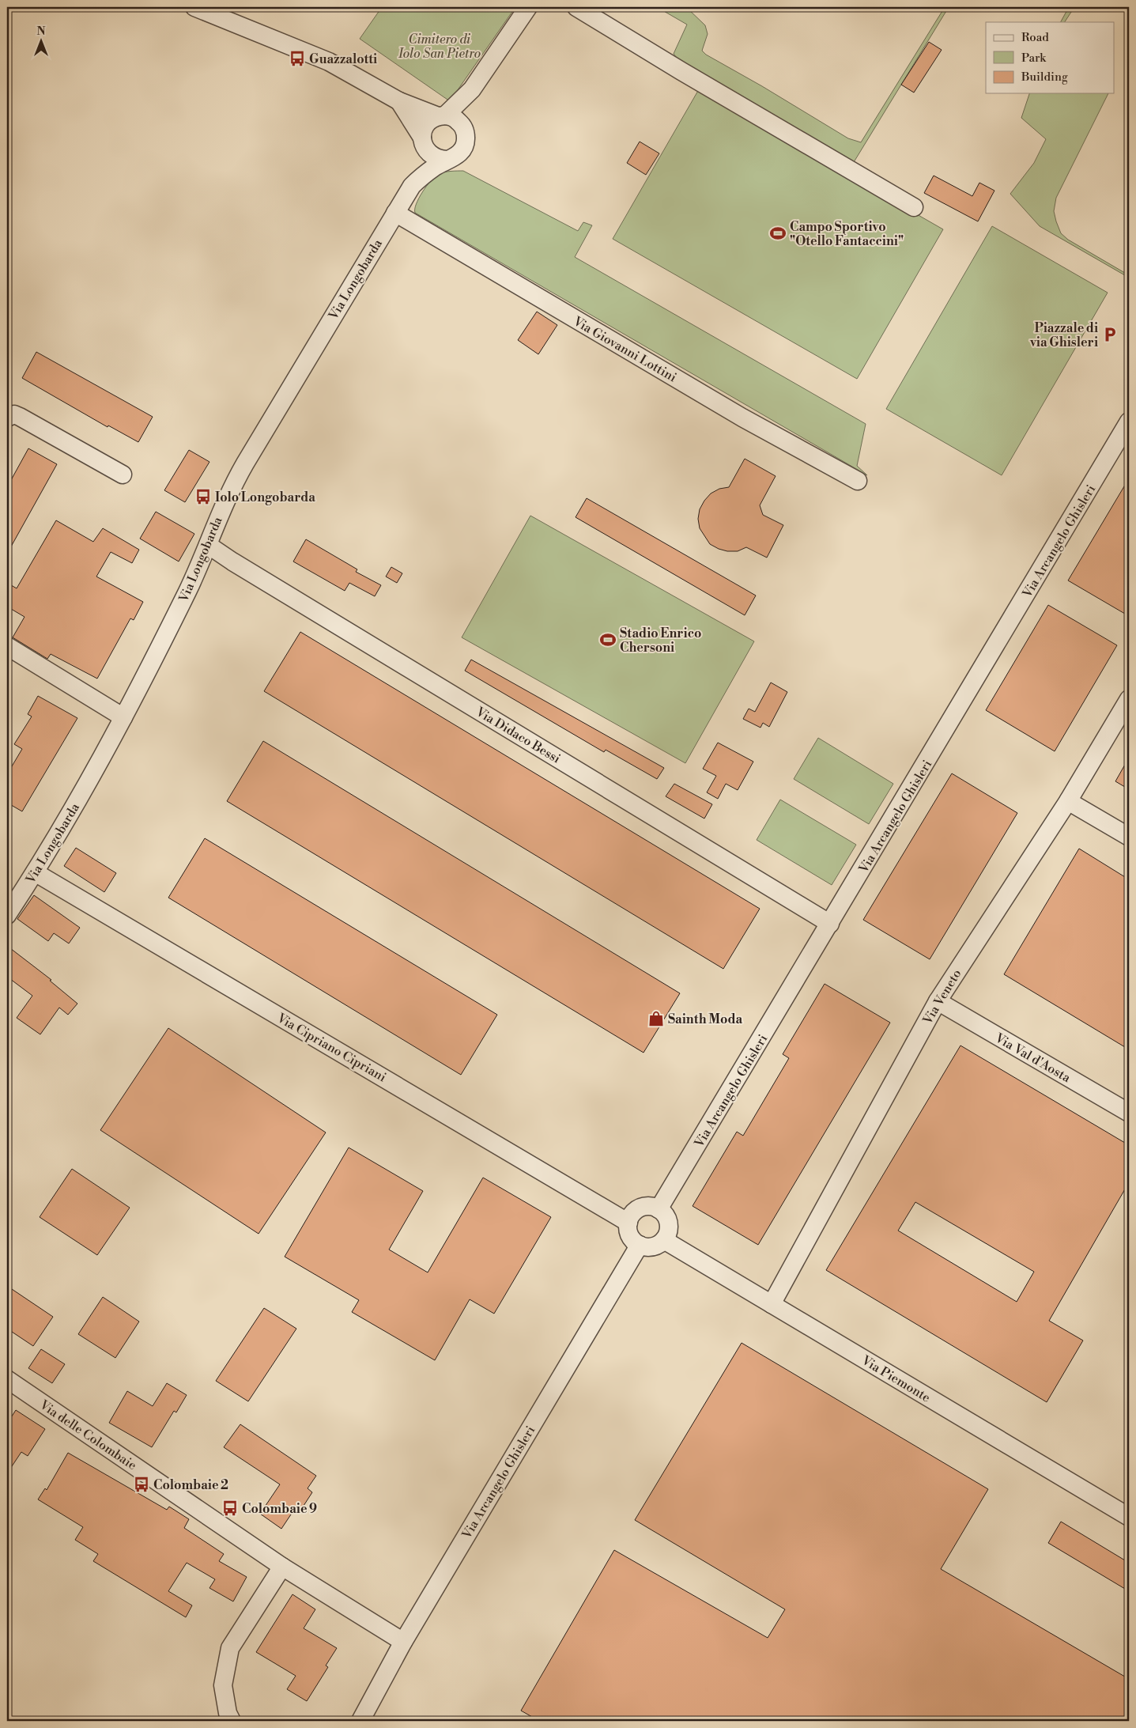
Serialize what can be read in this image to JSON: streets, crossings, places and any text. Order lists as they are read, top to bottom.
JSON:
{
  "streets": {
    "street": [
      "Via Longobarda",
      "Via Giovanni Lottini",
      "Via Arcangelo Ghisleri",
      "Via Didaco Bessi",
      "Via Veneto",
      "Via Cipriano Cipriani",
      "Via Val d'Aosta",
      "Via Piemonte",
      "Via delle Colombaie"
    ]
  },
  "crossings": [
    ["Via Longobarda", "Via Giovanni Lottini"],
    ["Via Longobarda", "Via Didaco Bessi"],
    ["Via Longobarda", "Via Cipriano Cipriani"],
    ["Via Arcangelo Ghisleri", "Via Didaco Bessi"],
    ["Via Arcangelo Ghisleri", "Via Cipriano Cipriani"],
    ["Via Arcangelo Ghisleri", "Via Piemonte"],
    ["Via Arcangelo Ghisleri", "Via delle Colombaie"],
    ["Via Veneto", "Via Val d'Aosta"],
    ["Via Veneto", "Via Piemonte"],
    ["Via Cipriano Cipriani", "Via Piemonte"]
  ],
  "parks": ["Cimitero di Iolo San Pietro"],
  "places": {
    "bus stop": [
      "Guazzalotti",
      "Iolo Longobarda",
      "Colombaie 2",
      "Colombaie 9"
    ],
    "sports": ["Campo Sportivo \"Otello Fantaccini\"", "Stadio Enrico Chersoni"],
    "parking": ["Piazzale di via Ghisleri"],
    "shop": ["Sainth Moda"]
  },
  "legend": ["Road", "Park", "Building"],
  "north": "top"
}
